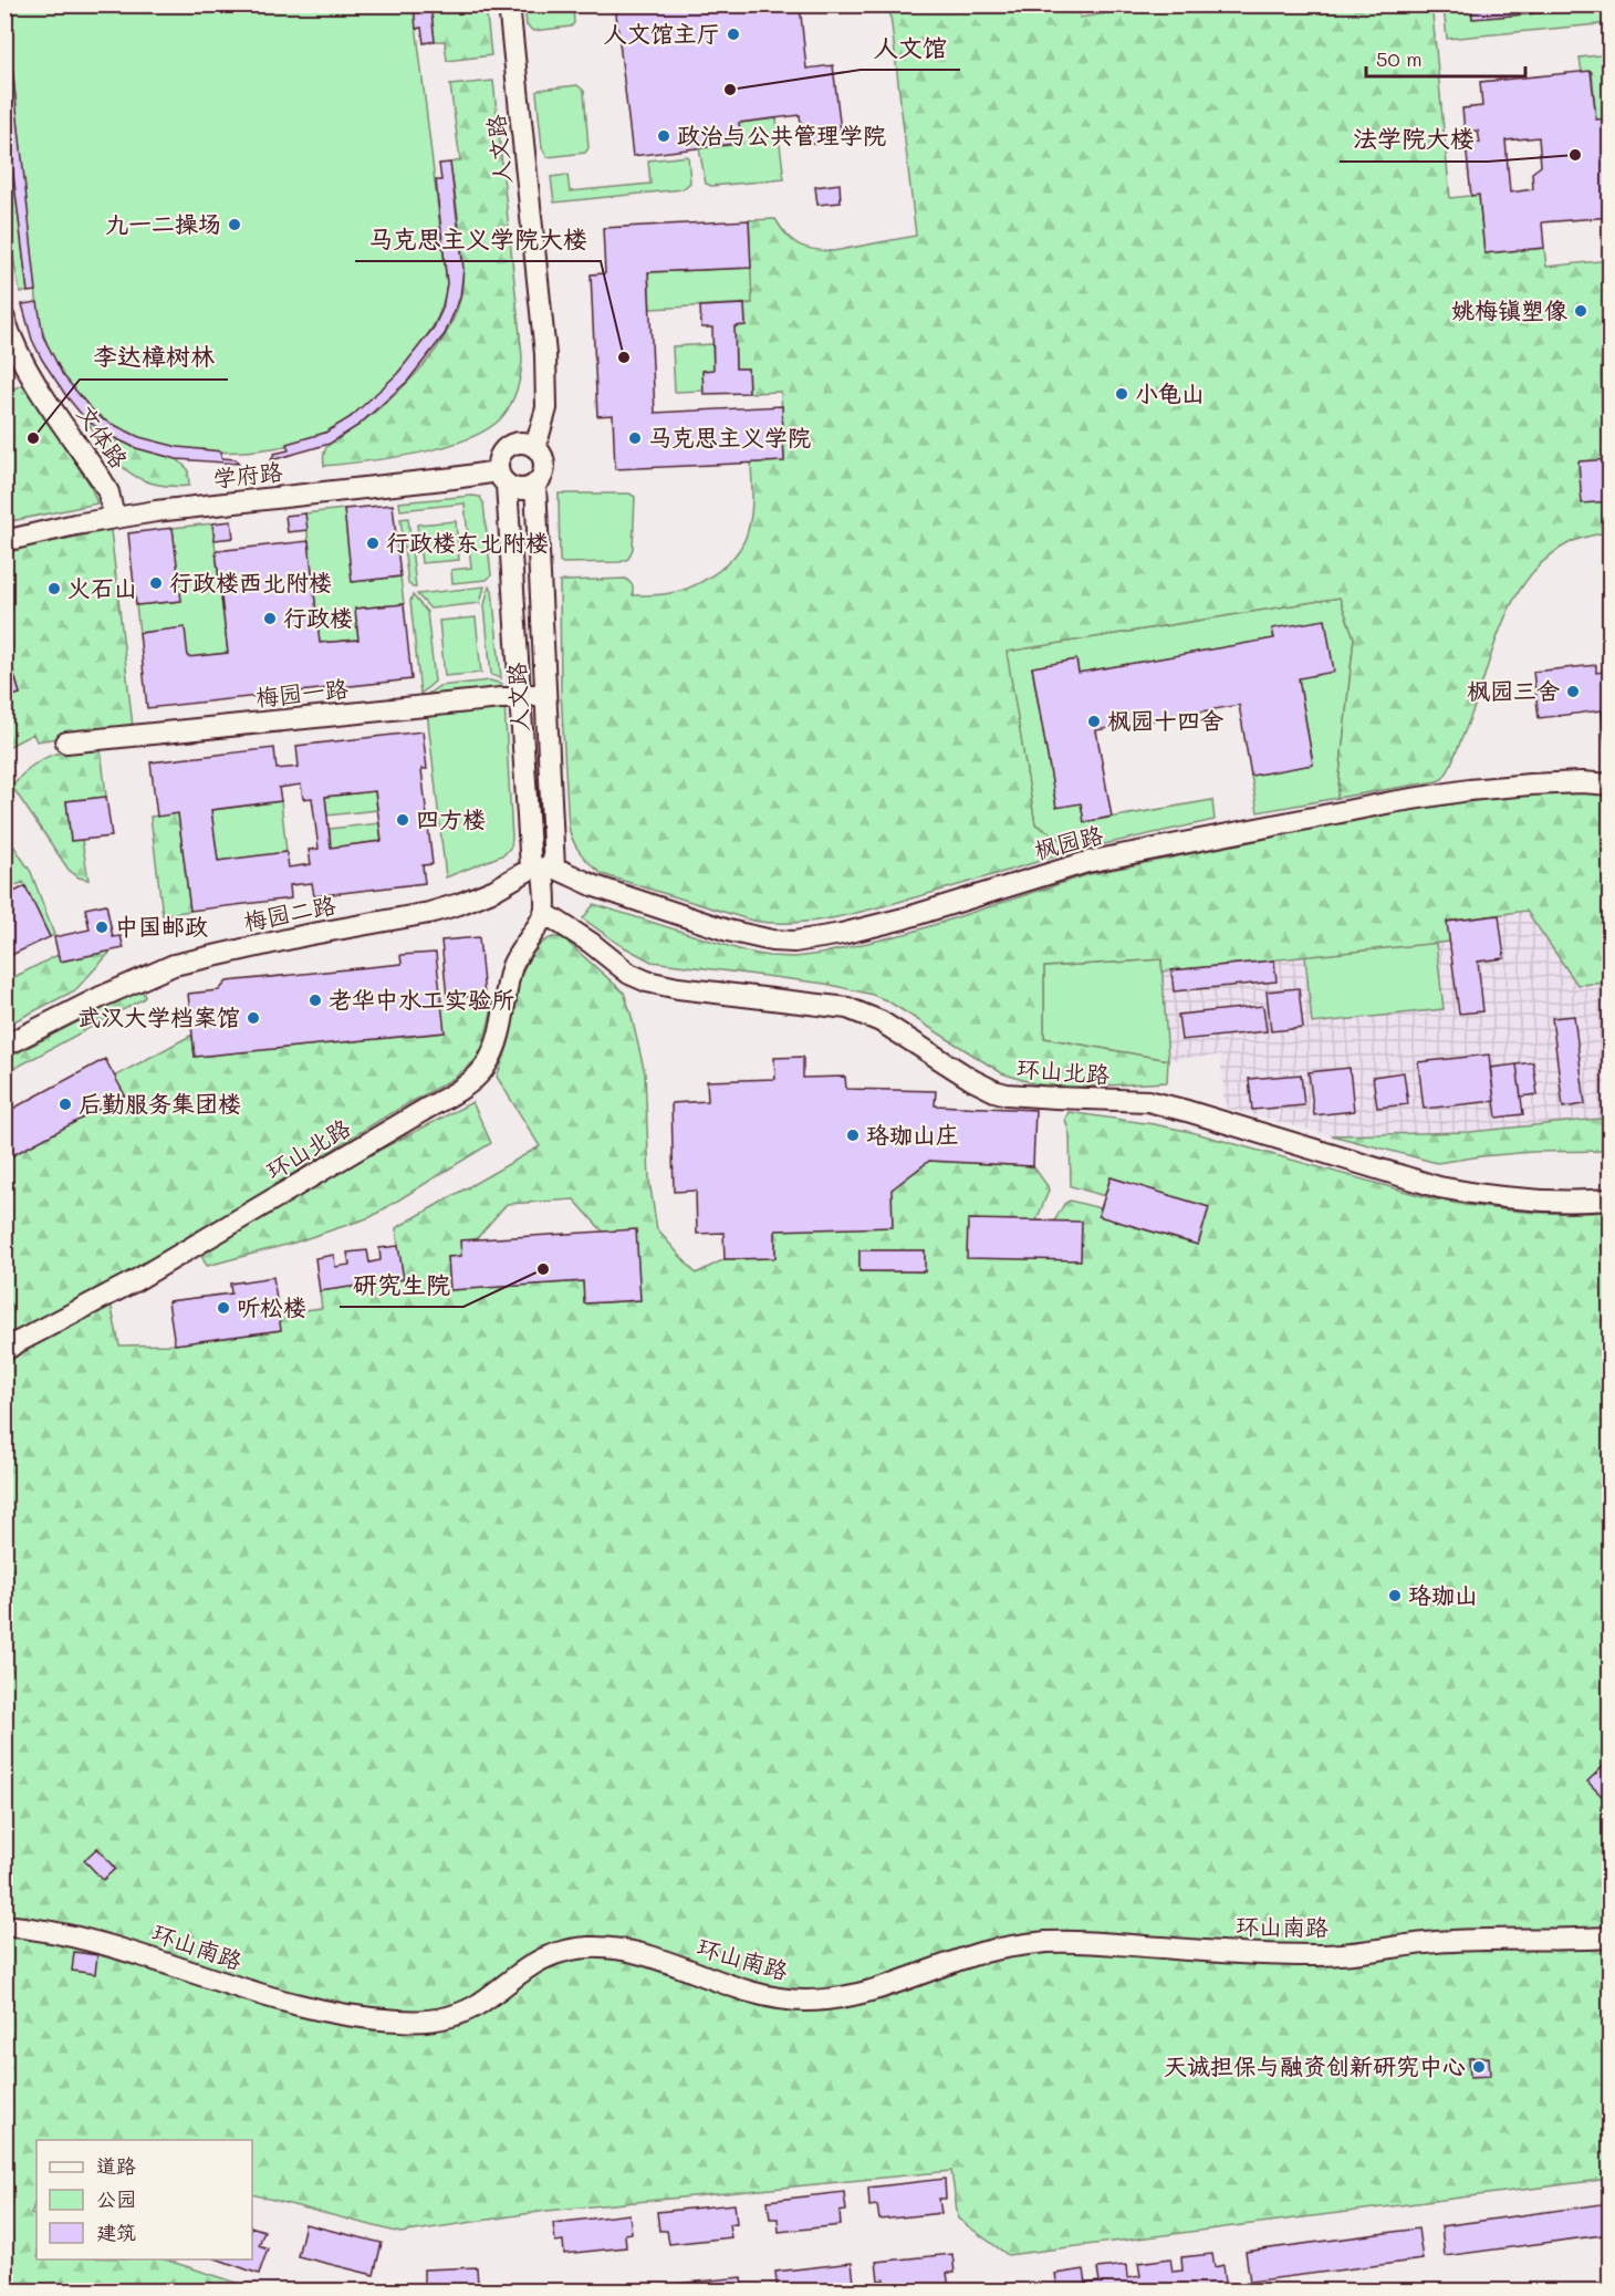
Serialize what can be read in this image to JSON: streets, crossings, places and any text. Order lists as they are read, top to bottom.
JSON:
{
  "streets": {
    "street": [
      "人文路",
      "文体路",
      "学府路",
      "梅园一路",
      "枫园路",
      "梅园二路",
      "环山北路",
      "环山南路"
    ]
  },
  "crossings": [
    ["人文路", "学府路"],
    ["人文路", "梅园一路"],
    ["人文路", "枫园路"],
    ["人文路", "梅园二路"],
    ["文体路", "学府路"],
    ["枫园路", "梅园二路"]
  ],
  "places": [
    "人文馆主厅",
    "人文馆",
    "政治与公共管理学院",
    "法学院大楼",
    "九一二操场",
    "姚梅镇塑像",
    "马克思主义学院大楼",
    "小龟山",
    "李达樟树林",
    "马克思主义学院",
    "行政楼东北附楼",
    "行政楼西北附楼",
    "火石山",
    "行政楼",
    "枫园三舍",
    "枫园十四舍",
    "四方楼",
    "中国邮政",
    "老华中水工实验所",
    "武汉大学档案馆",
    "后勤服务集团楼",
    "珞珈山庄",
    "研究生院",
    "听松楼",
    "珞珈山",
    "天诚担保与融资创新研究中心"
  ],
  "legend": ["道路", "公园", "建筑"],
  "scale_bar": "50 m"
}
